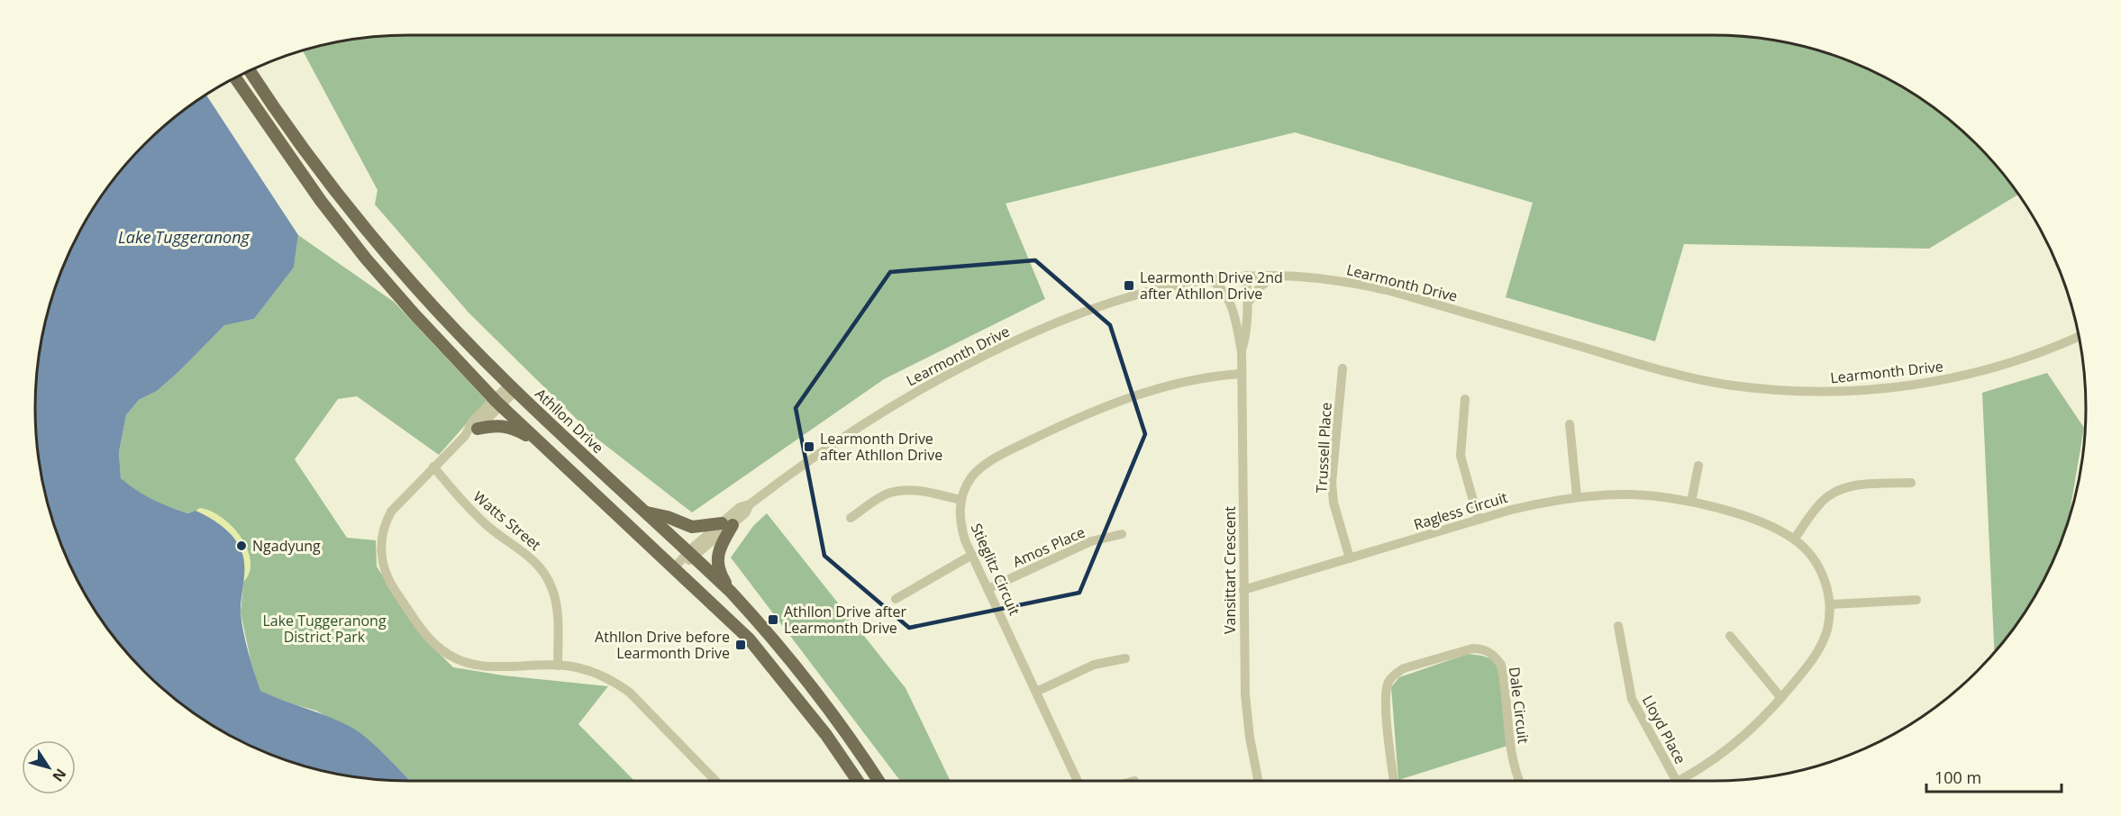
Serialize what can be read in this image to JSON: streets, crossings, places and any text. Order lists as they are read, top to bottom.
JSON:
{
  "streets": {
    "main road": ["Athllon Drive"],
    "street": [
      "Learmonth Drive",
      "Trussell Place",
      "Ragless Circuit",
      "Watts Street",
      "Amos Place",
      "Stieglitz Circuit",
      "Vansittart Crescent",
      "Dale Circuit",
      "Lloyd Place"
    ]
  },
  "crossings": [
    ["Learmonth Drive", "Athllon Drive"],
    ["Learmonth Drive", "Vansittart Crescent"],
    ["Trussell Place", "Ragless Circuit"],
    ["Ragless Circuit", "Vansittart Crescent"],
    ["Amos Place", "Stieglitz Circuit"],
    ["Stieglitz Circuit", "Vansittart Crescent"]
  ],
  "water": ["Lake Tuggeranong"],
  "parks": ["Lake Tuggeranong District Park"],
  "places": {
    "transit": [
      "Learmonth Drive 2nd after Athllon Drive",
      "Learmonth Drive after Athllon Drive",
      "Athllon Drive after Learmonth Drive",
      "Athllon Drive before Learmonth Drive"
    ],
    "other": ["Ngadyung"]
  },
  "scale_bar": "100 m",
  "north": "bottom right"
}
